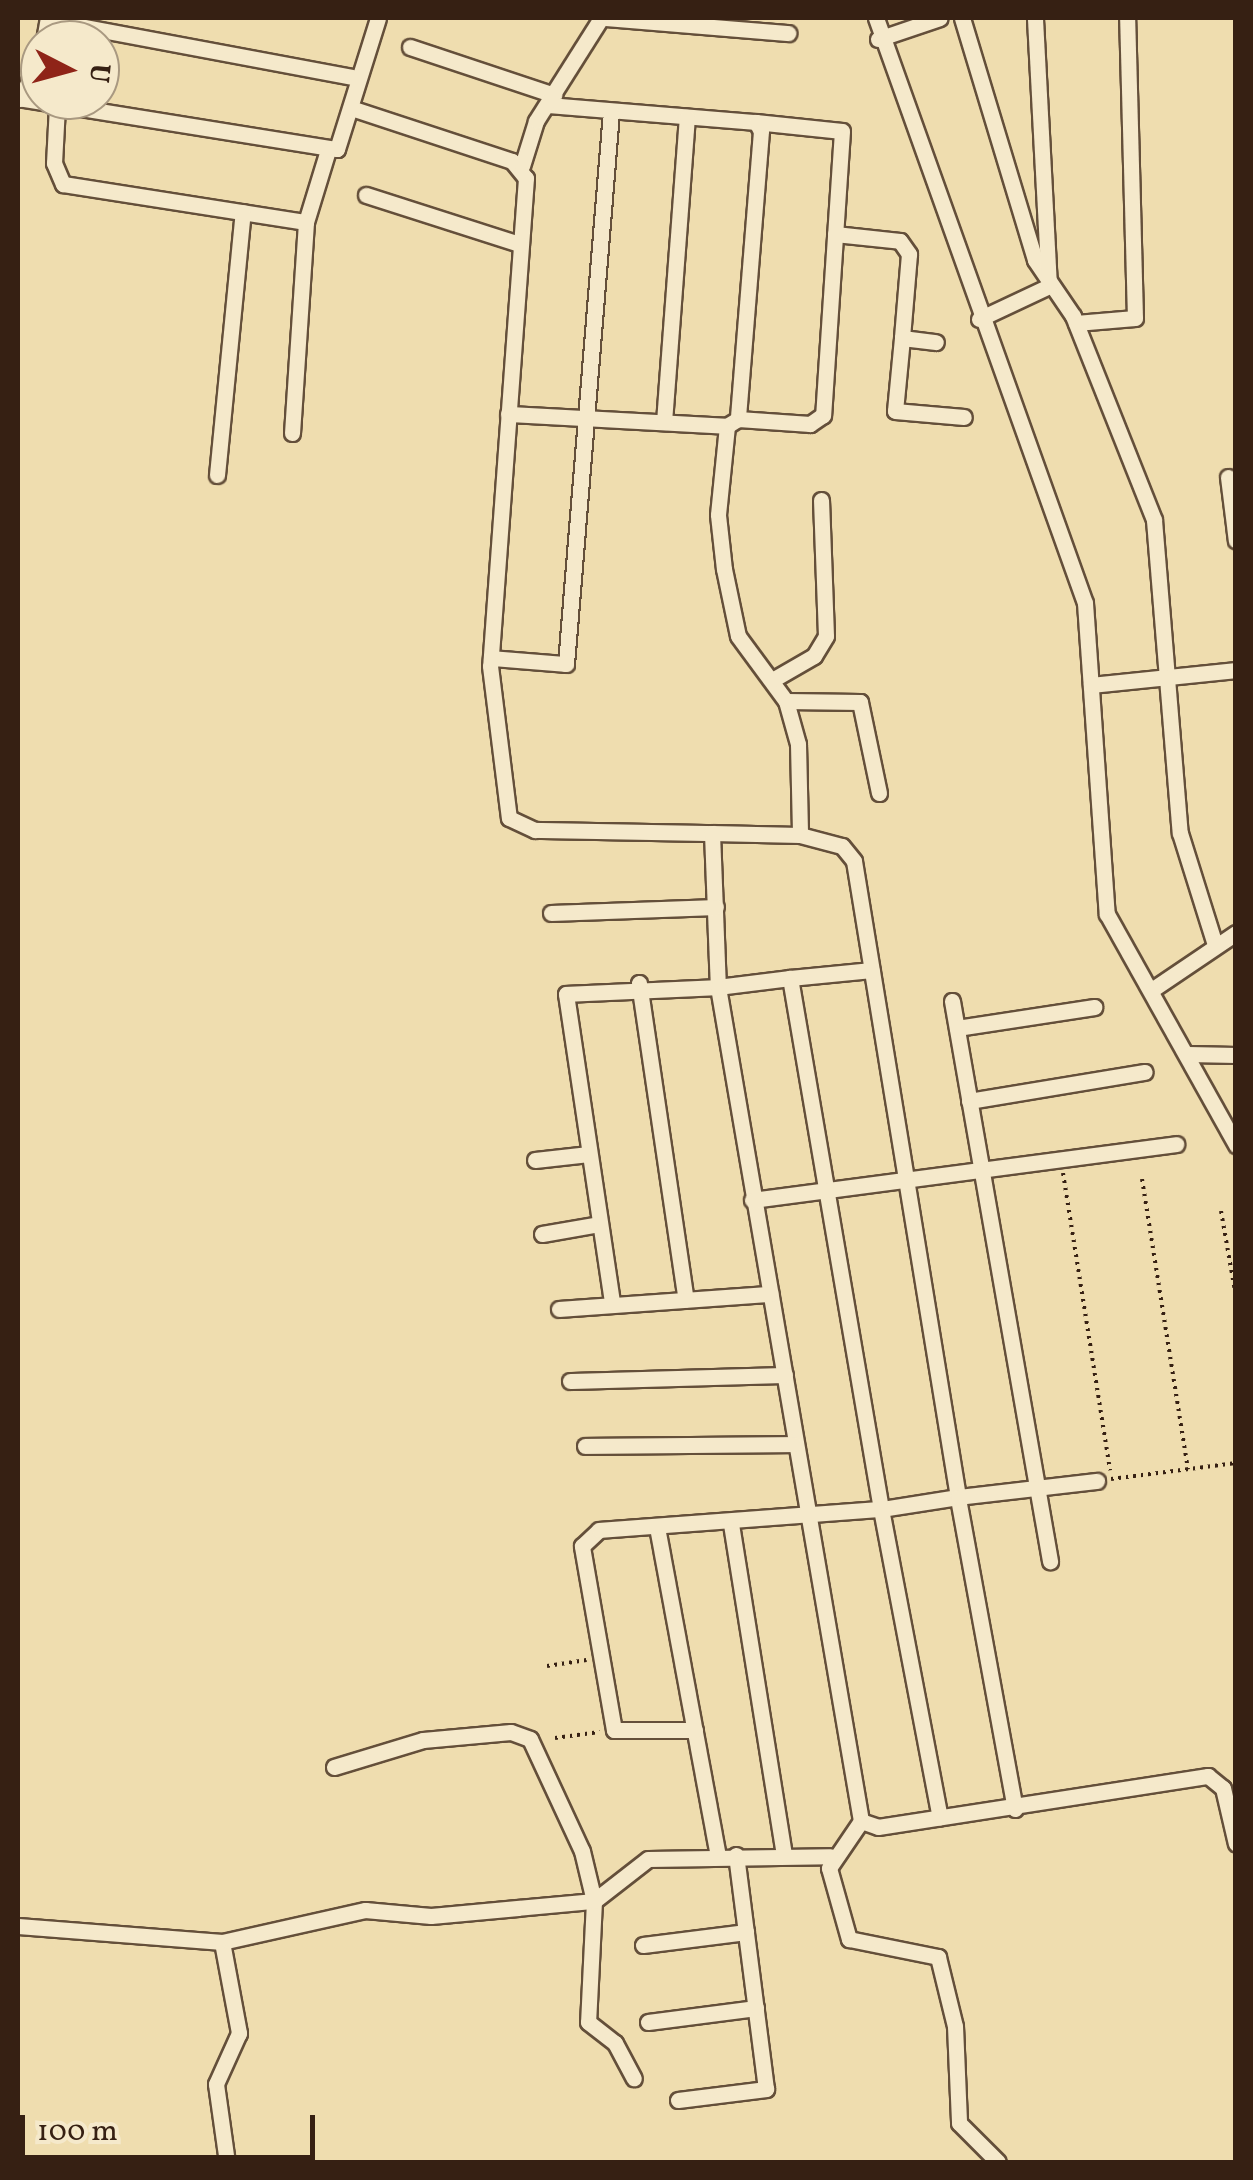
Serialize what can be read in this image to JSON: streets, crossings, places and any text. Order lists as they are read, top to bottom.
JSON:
{
  "scale_bar": "100 m",
  "north": "right"
}
